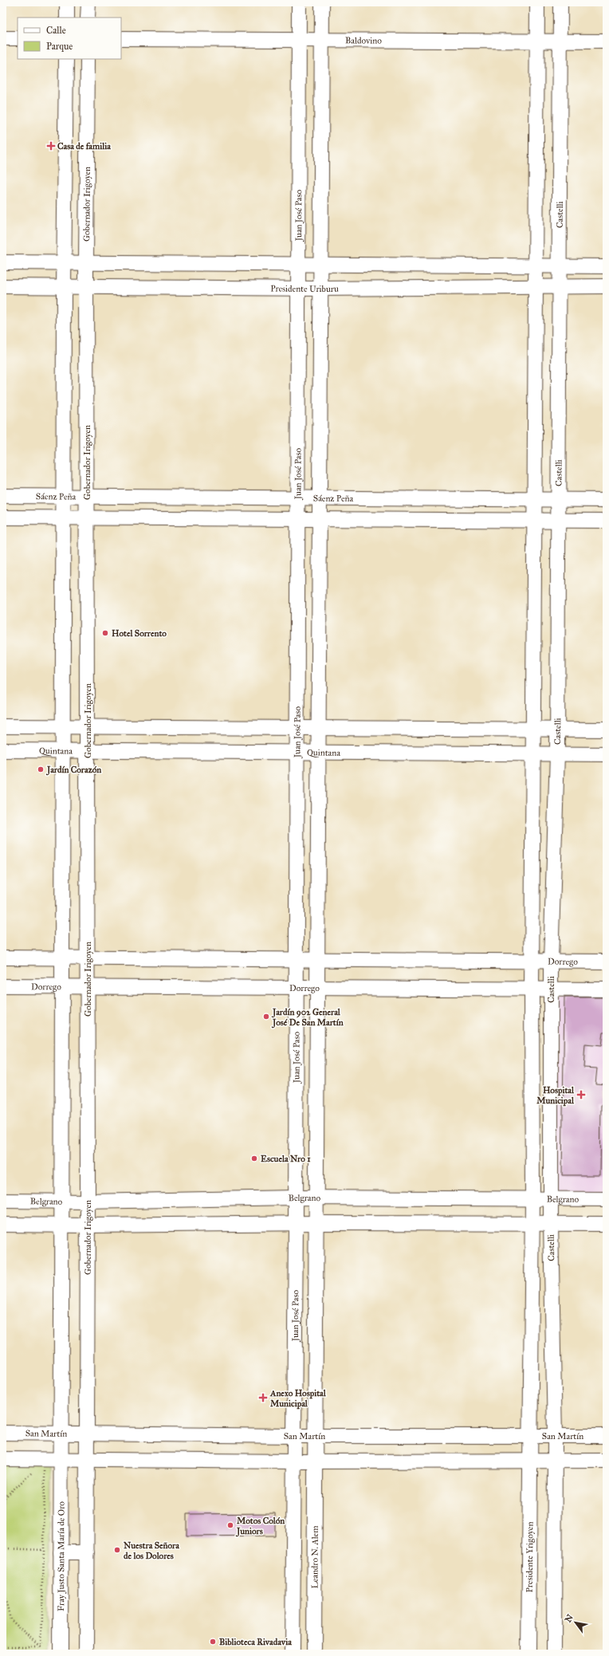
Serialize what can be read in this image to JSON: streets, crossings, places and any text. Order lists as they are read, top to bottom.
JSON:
{
  "streets": {
    "street": [
      "Baldovino",
      "Gobernador Irigoyen",
      "Juan José Paso",
      "Castelli",
      "Presidente Uriburu",
      "Sáenz Peña",
      "Quintana",
      "Dorrego",
      "Belgrano",
      "San Martín",
      "Fray Justo Santa María de Oro",
      "Leandro N. Alem",
      "Presidente Yrigoyen"
    ]
  },
  "crossings": [
    ["Baldovino", "Juan José Paso"],
    ["Baldovino", "Castelli"],
    ["Gobernador Irigoyen", "Presidente Uriburu"],
    ["Gobernador Irigoyen", "Sáenz Peña"],
    ["Gobernador Irigoyen", "Quintana"],
    ["Gobernador Irigoyen", "Dorrego"],
    ["Gobernador Irigoyen", "Belgrano"],
    ["Gobernador Irigoyen", "San Martín"],
    ["Juan José Paso", "Presidente Uriburu"],
    ["Juan José Paso", "Sáenz Peña"],
    ["Juan José Paso", "Quintana"],
    ["Juan José Paso", "Dorrego"],
    ["Juan José Paso", "Belgrano"],
    ["Juan José Paso", "San Martín"],
    ["Castelli", "Presidente Uriburu"],
    ["Castelli", "Sáenz Peña"],
    ["Castelli", "Quintana"],
    ["Castelli", "Dorrego"],
    ["Castelli", "Belgrano"],
    ["Castelli", "San Martín"]
  ],
  "places": {
    "health": ["Casa de familia", "Hospital Municipal", "Anexo Hospital Municipal"],
    "other": [
      "Hotel Sorrento",
      "Jardín Corazón",
      "Jardín 902 General José De San Martín",
      "Escuela Nro 1",
      "Motos Colón Juniors",
      "Nuestra Señora de los Dolores",
      "Biblioteca Rivadavia"
    ]
  },
  "legend": ["Calle", "Parque"],
  "north": "top left"
}
